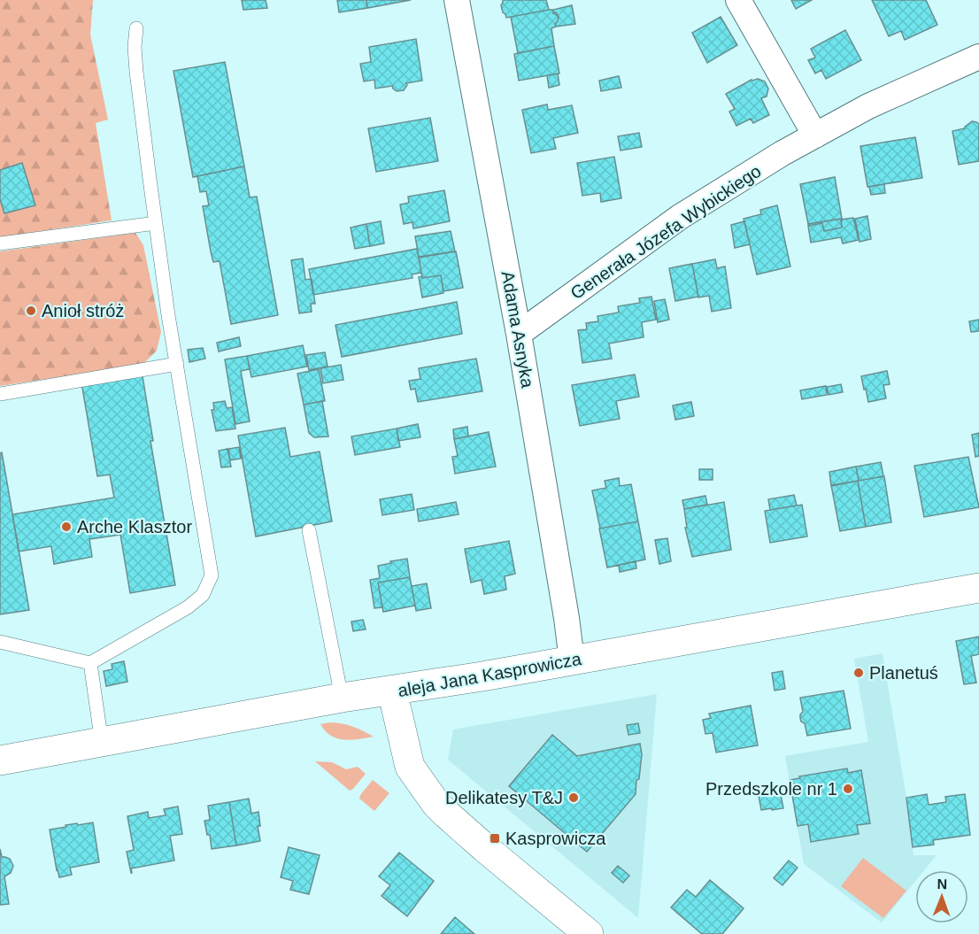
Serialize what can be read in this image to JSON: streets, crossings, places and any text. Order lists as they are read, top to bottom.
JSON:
{
  "streets": {
    "street": ["Generała Józefa Wybickiego", "Adama Asnyka", "aleja Jana Kasprowicza"]
  },
  "crossings": [
    ["Generała Józefa Wybickiego", "Adama Asnyka"],
    ["Adama Asnyka", "aleja Jana Kasprowicza"]
  ],
  "places": {
    "other": [
      "Anioł stróż",
      "Arche Klasztor",
      "Planetuś",
      "Przedszkole nr 1",
      "Delikatesy T&J"
    ],
    "transit": ["Kasprowicza"]
  },
  "north": "top"
}
